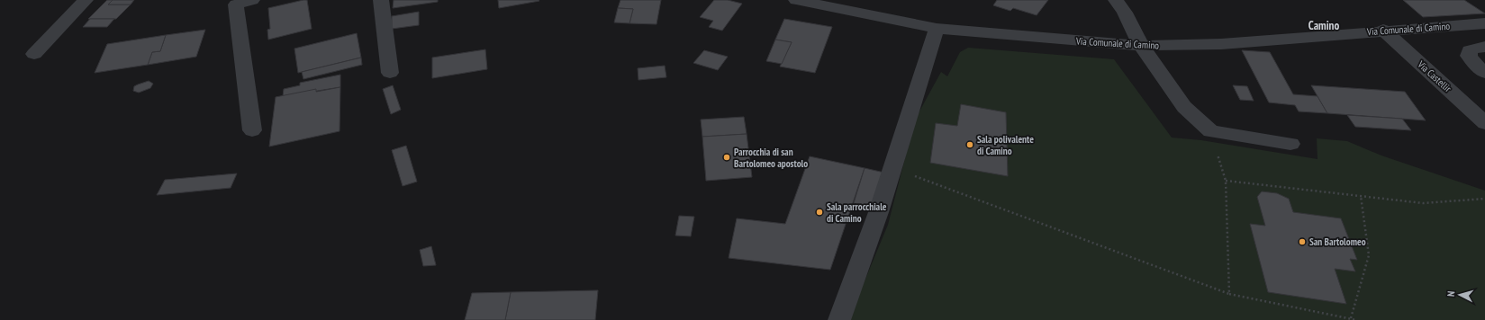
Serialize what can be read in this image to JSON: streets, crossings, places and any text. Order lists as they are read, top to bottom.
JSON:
{
  "streets": {
    "street": ["Via Comunale di Camino", "Via Castellir"]
  },
  "crossings": [
    ["Via Comunale di Camino", "Via Castellir"]
  ],
  "districts": ["Camino"],
  "places": [
    "Sala polivalente di Camino",
    "Parrocchia di san Bartolomeo apostolo",
    "Sala parrocchiale di Camino",
    "San Bartolomeo"
  ],
  "north": "left"
}
